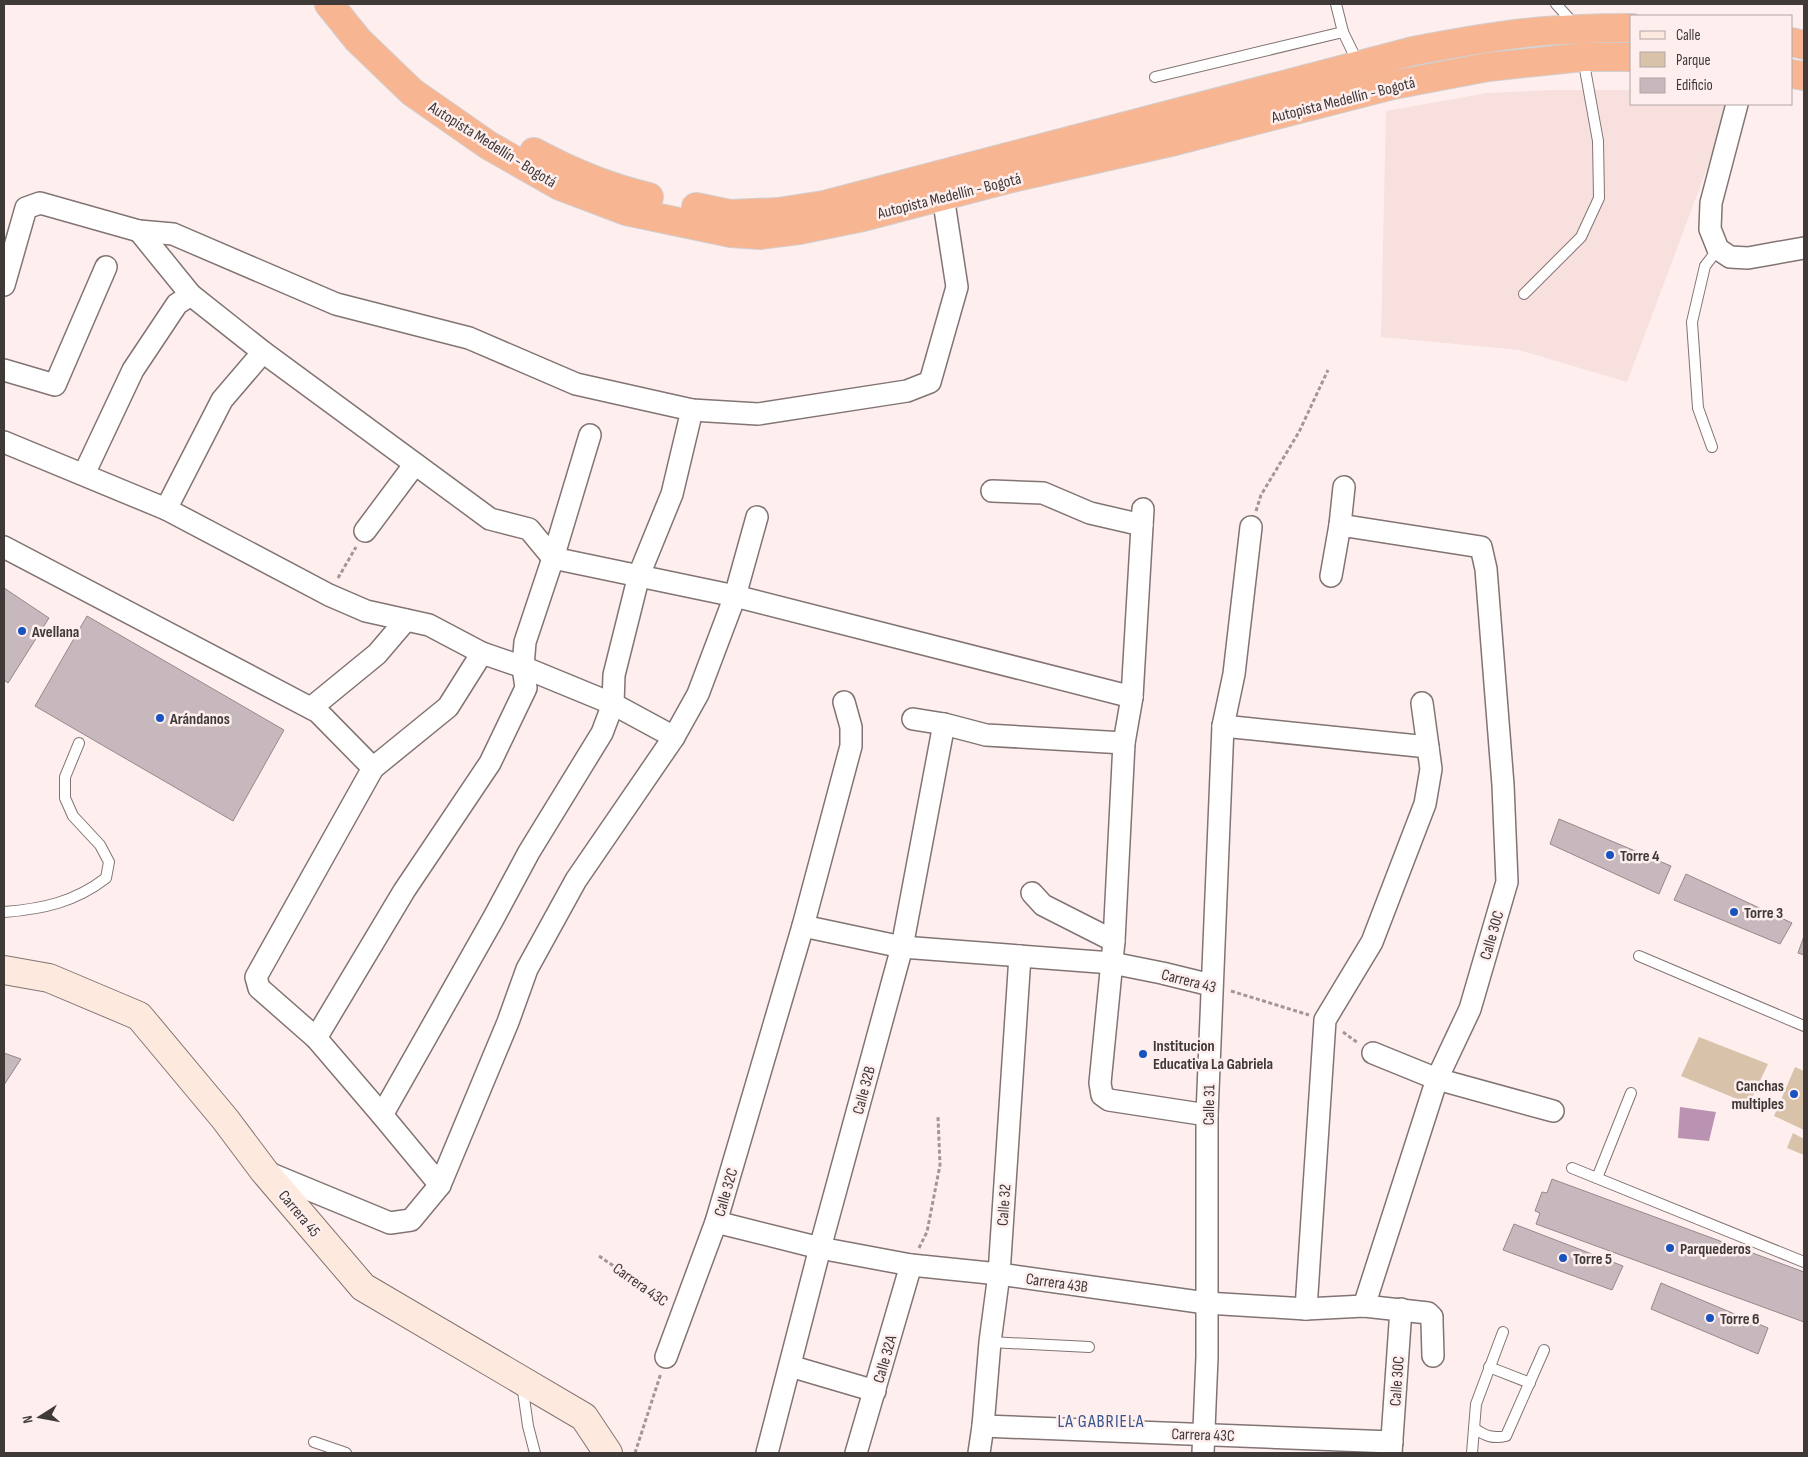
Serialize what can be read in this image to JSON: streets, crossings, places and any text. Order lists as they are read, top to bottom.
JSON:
{
  "streets": {
    "highway": ["Autopista Medellín - Bogotá"],
    "main road": ["Carrera 45"],
    "street": [
      "Calle 30C",
      "Carrera 43",
      "Calle 32B",
      "Calle 31",
      "Calle 32C",
      "Calle 32",
      "Carrera 43B",
      "Carrera 43C",
      "Calle 32A"
    ]
  },
  "crossings": [
    ["Calle 30C", "Carrera 43B"],
    ["Calle 30C", "Carrera 43C"],
    ["Carrera 43", "Calle 32B"],
    ["Carrera 43", "Calle 31"],
    ["Carrera 43", "Calle 32C"],
    ["Carrera 43", "Calle 32"],
    ["Calle 32B", "Carrera 43B"],
    ["Calle 31", "Carrera 43B"],
    ["Calle 31", "Carrera 43C"],
    ["Calle 32C", "Carrera 43B"],
    ["Calle 32C", "Carrera 43C"],
    ["Calle 32", "Carrera 43B"],
    ["Calle 32", "Carrera 43C"],
    ["Carrera 43B", "Calle 32A"]
  ],
  "districts": ["LA GABRIELA"],
  "places": [
    "Avellana",
    "Arándanos",
    "Torre 4",
    "Torre 3",
    "Institucion Educativa La Gabriela",
    "Canchas multiples",
    "Parquederos",
    "Torre 5",
    "Torre 6"
  ],
  "legend": ["Calle", "Parque", "Edificio"],
  "north": "left"
}
